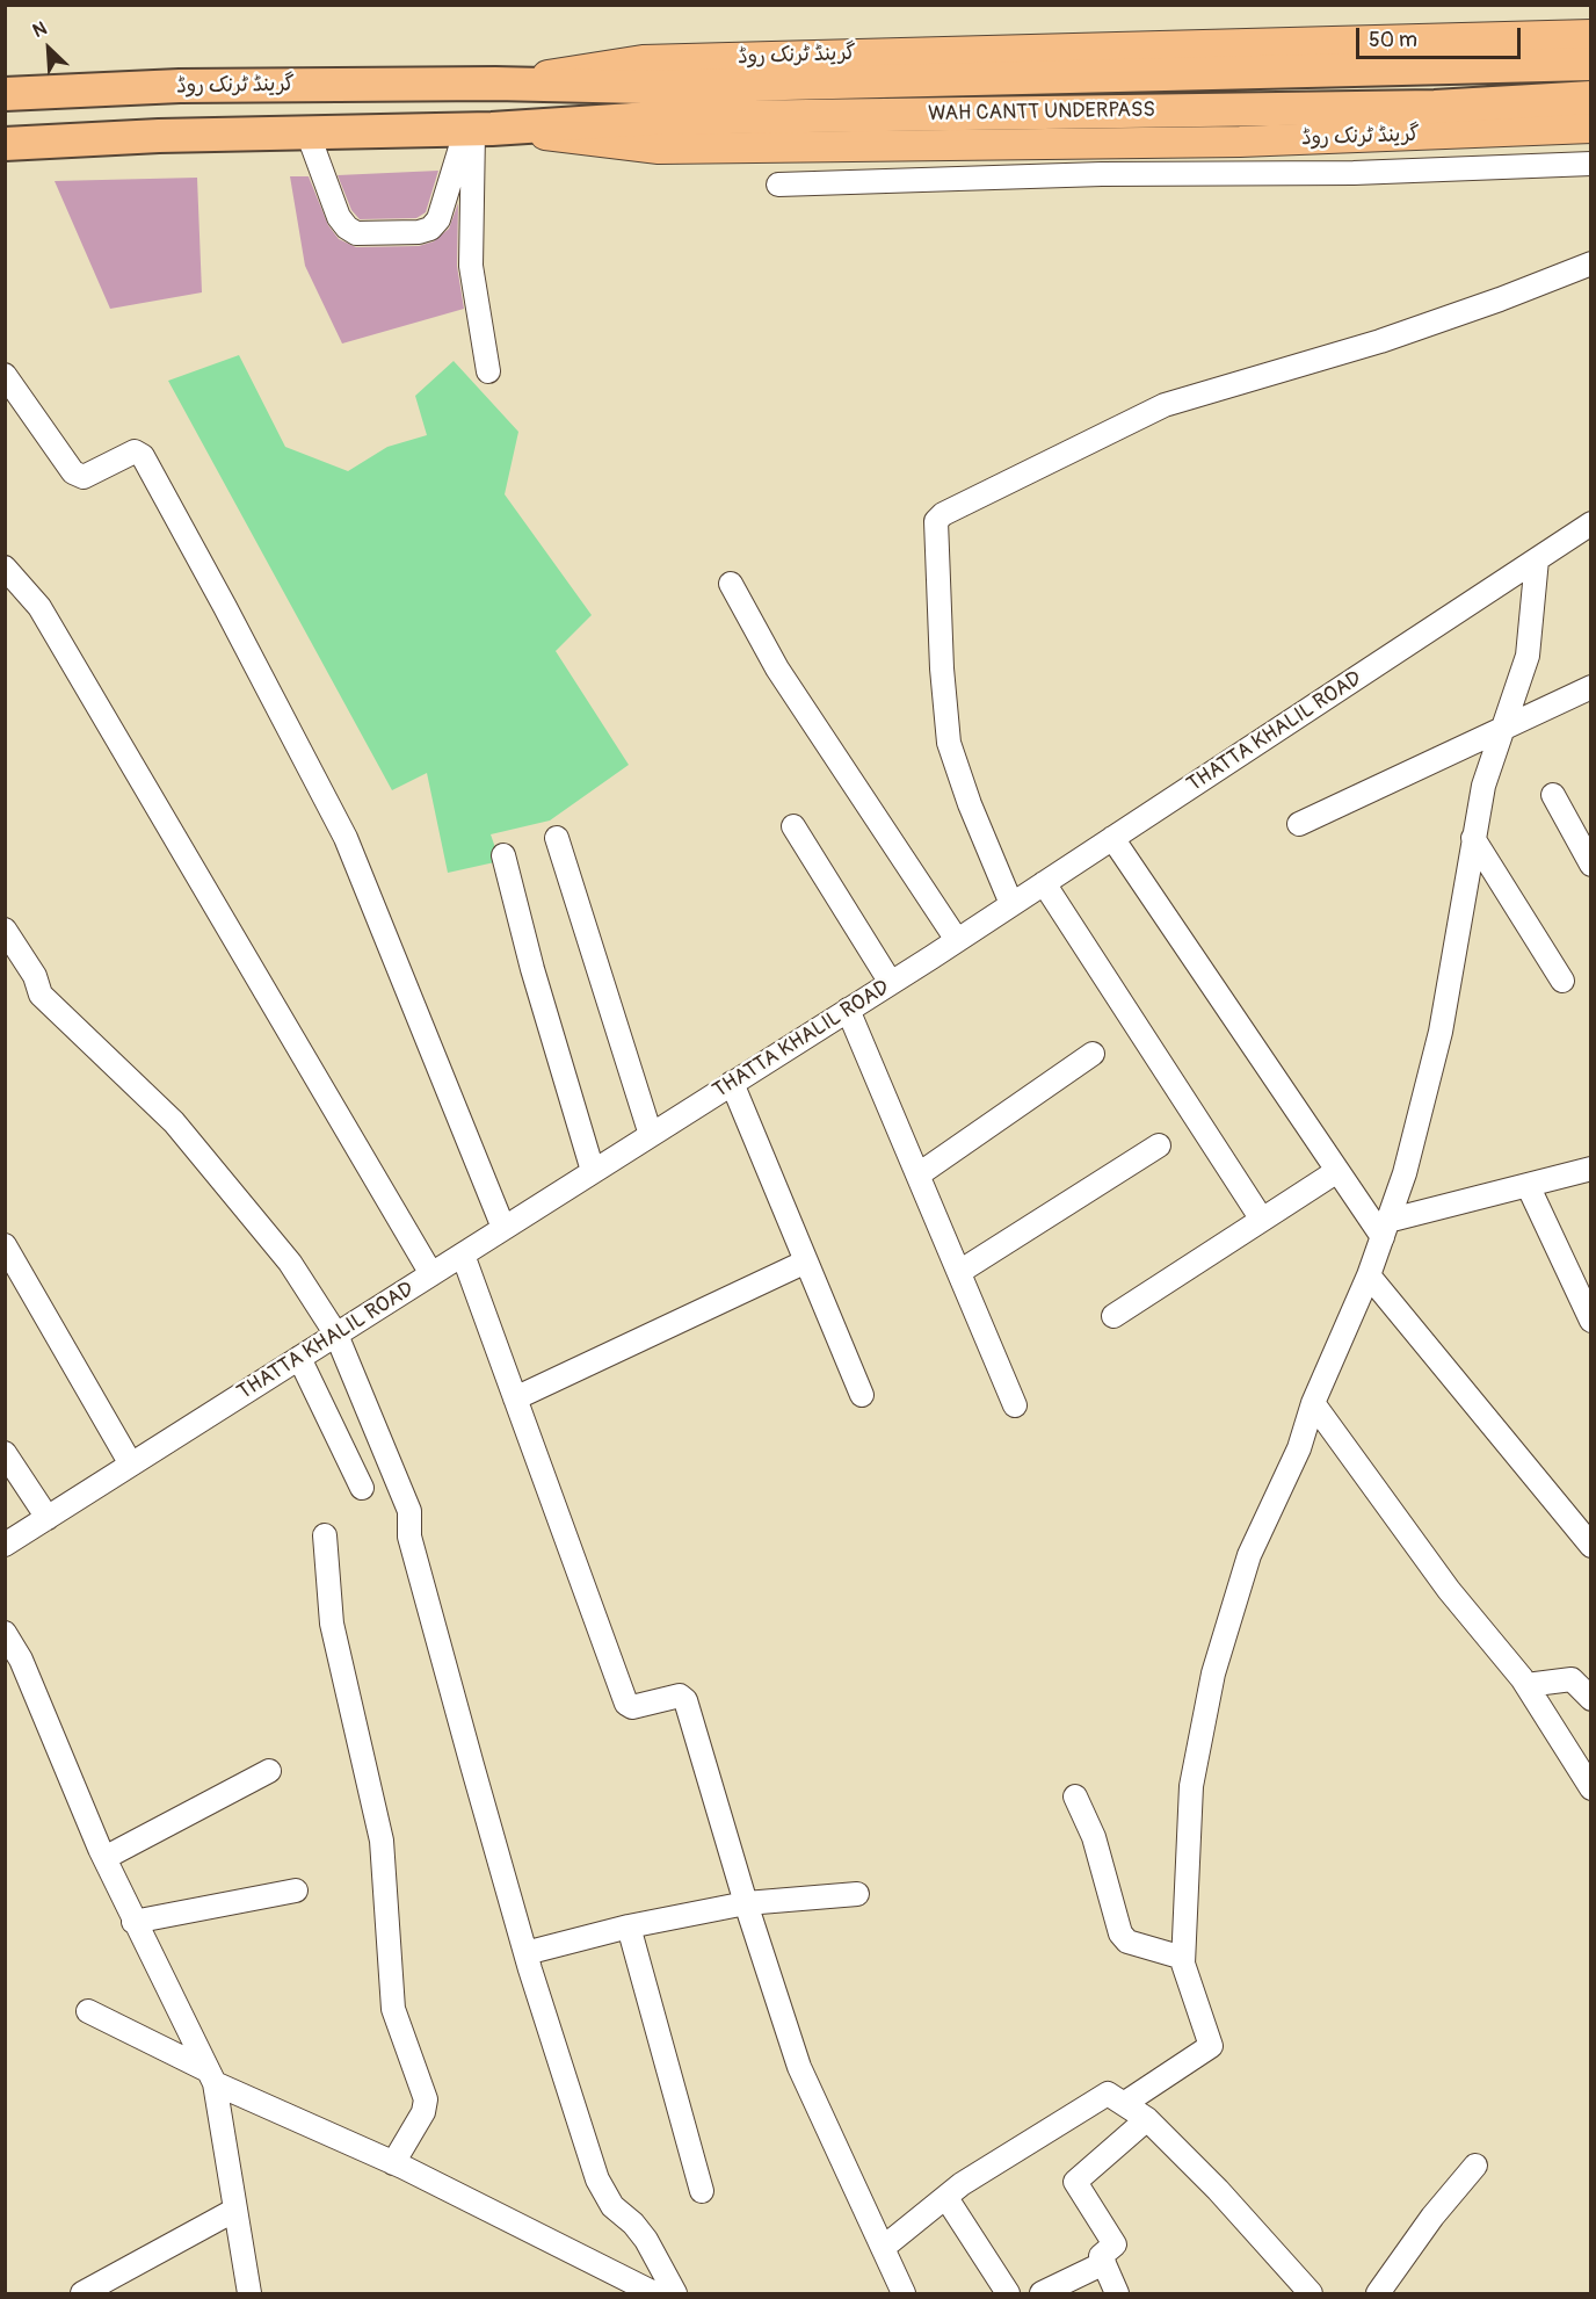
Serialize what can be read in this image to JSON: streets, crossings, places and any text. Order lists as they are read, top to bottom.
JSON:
{
  "streets": {
    "highway": ["گرینڈ ٹرنک روڈ", "WAH CANTT UNDERPASS"],
    "street": ["THATTA KHALIL ROAD"]
  },
  "crossings": [
    ["گرینڈ ٹرنک روڈ", "WAH CANTT UNDERPASS"]
  ],
  "scale_bar": "50 m",
  "north": "top left"
}
